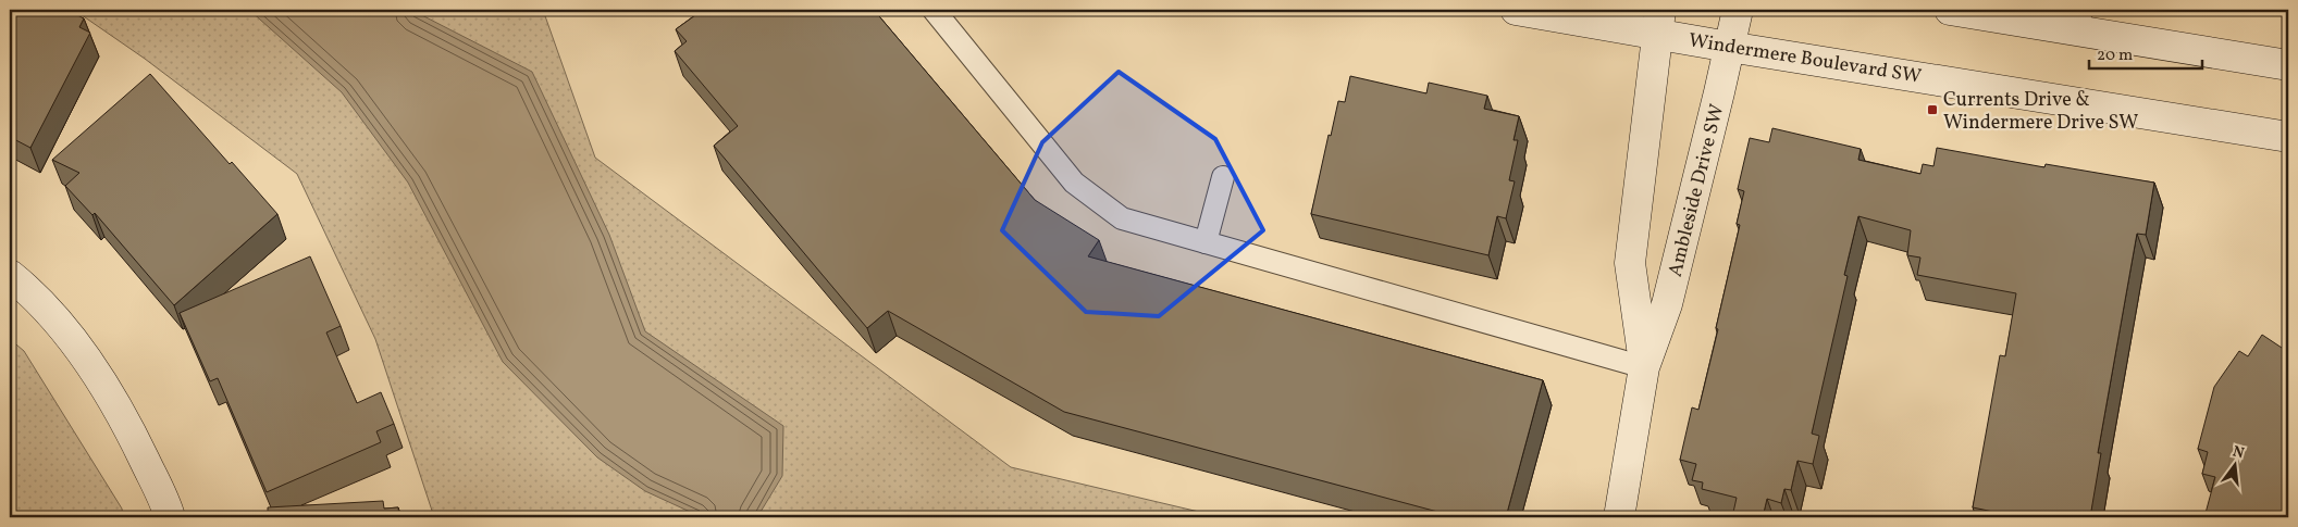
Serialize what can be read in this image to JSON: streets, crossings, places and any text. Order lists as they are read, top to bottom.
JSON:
{
  "streets": {
    "street": ["Windermere Boulevard SW", "Ambleside Drive SW"]
  },
  "crossings": [
    ["Windermere Boulevard SW", "Ambleside Drive SW"]
  ],
  "places": {
    "transit": ["Currents Drive & Windermere Drive SW"]
  },
  "scale_bar": "20 m",
  "north": "top"
}
